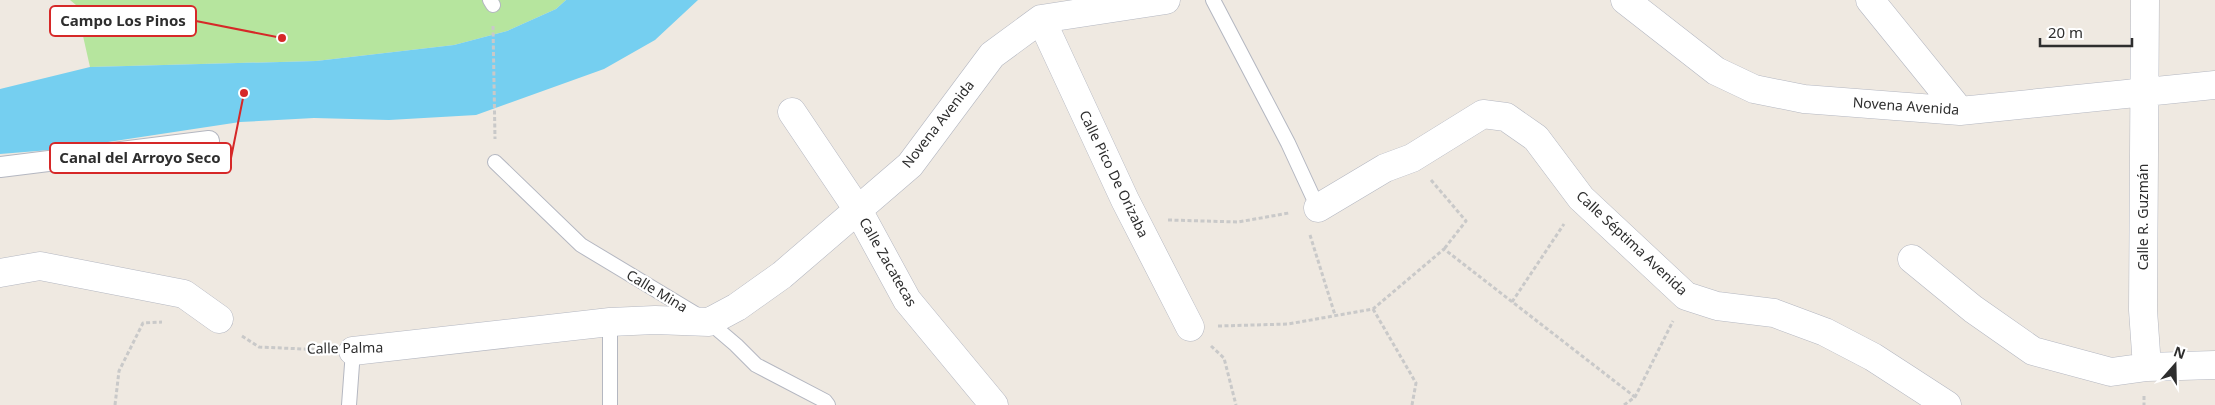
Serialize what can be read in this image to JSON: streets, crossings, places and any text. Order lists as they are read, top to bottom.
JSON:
{
  "streets": {
    "street": [
      "Novena Avenida",
      "Calle Pico De Orizaba",
      "Calle R. Guzmán",
      "Calle Séptima Avenida",
      "Calle Zacatecas",
      "Calle Palma"
    ],
    "lane": ["Calle Mina"]
  },
  "crossings": [
    ["Novena Avenida", "Calle Pico De Orizaba"],
    ["Novena Avenida", "Calle R. Guzmán"],
    ["Novena Avenida", "Calle Zacatecas"],
    ["Novena Avenida", "Calle Mina"],
    ["Novena Avenida", "Calle Palma"],
    ["Calle Mina", "Calle Palma"]
  ],
  "places": ["Campo Los Pinos", "Canal del Arroyo Seco"],
  "scale_bar": "20 m",
  "north": "top"
}
